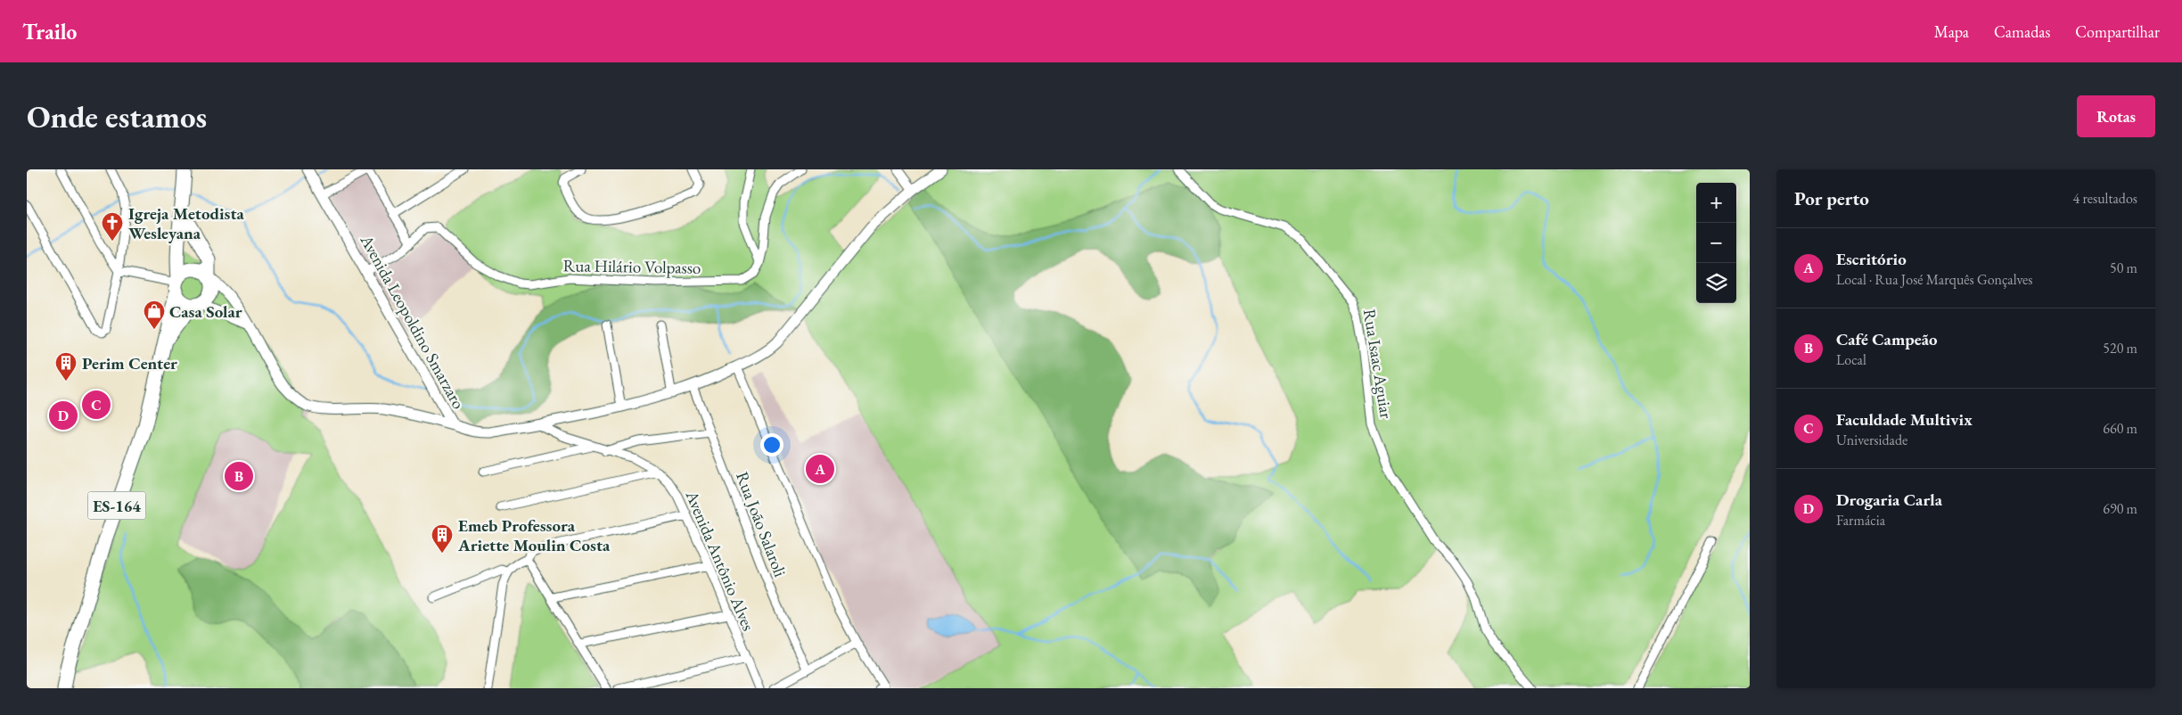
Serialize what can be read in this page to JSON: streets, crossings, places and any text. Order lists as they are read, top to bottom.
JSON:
{
  "streets": {
    "highway": ["ES-164"],
    "street": [
      "Rua Hilário Volpasso",
      "Avenida Leopoldino Smarzaro",
      "Rua Isaac Aguiar",
      "Rua João Salaroli",
      "Avenida Antônio Alves"
    ]
  },
  "crossings": [
    ["Rua Hilário Volpasso", "Avenida Leopoldino Smarzaro"],
    ["Avenida Leopoldino Smarzaro", "Rua João Salaroli"],
    ["Avenida Leopoldino Smarzaro", "Avenida Antônio Alves"]
  ],
  "places": {
    "church": ["Igreja Metodista Wesleyana"],
    "shop": ["Casa Solar"],
    "building": ["Perim Center", "Emeb Professora Ariette Moulin Costa"]
  },
  "page": {
    "header": "Trailo",
    "nav": ["Mapa", "Camadas", "Compartilhar"],
    "buttons": "Rotas",
    "title": "Onde estamos",
    "heading": ["Por perto", "4 resultados"],
    "map_buttons": ["+", "−"],
    "list": [
      {
        "mark": "A",
        "name": "Escritório",
        "note": "Local · Rua José Marquês Gonçalves",
        "value": "50 m"
      },
      {
        "mark": "B",
        "name": "Café Campeão",
        "note": "Local",
        "value": "520 m"
      },
      {
        "mark": "C",
        "name": "Faculdade Multivix",
        "note": "Universidade",
        "value": "660 m"
      },
      {
        "mark": "D",
        "name": "Drogaria Carla",
        "note": "Farmácia",
        "value": "690 m"
      }
    ],
    "pins": [
      "C",
      "D",
      "A",
      "B"
    ]
  }
}
